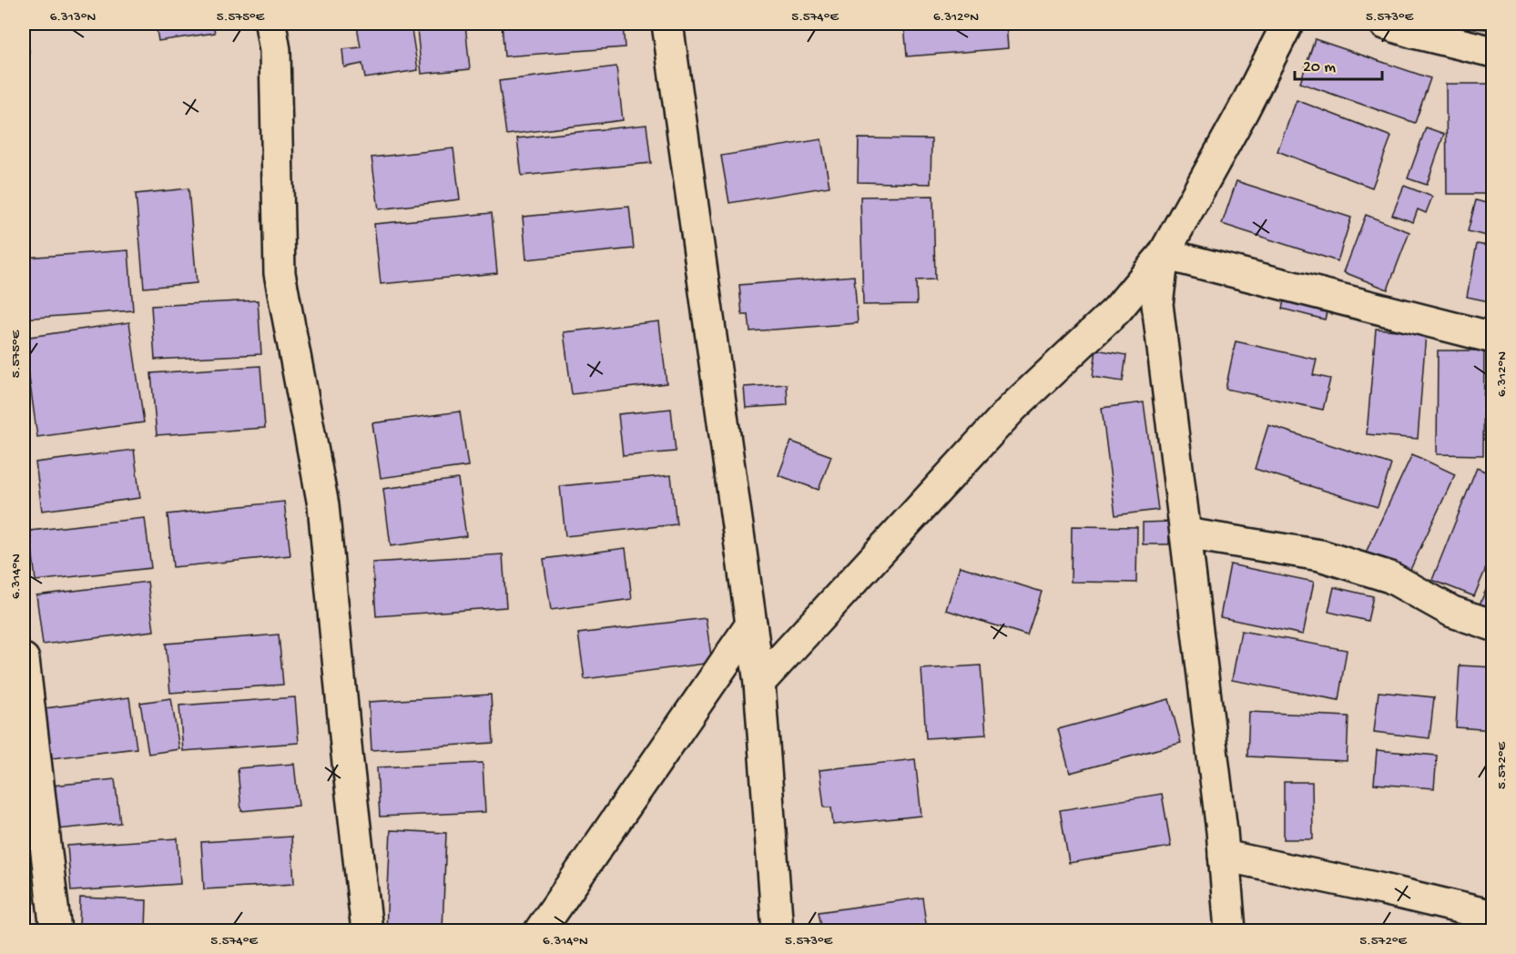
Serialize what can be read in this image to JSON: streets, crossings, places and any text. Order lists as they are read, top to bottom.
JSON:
{
  "scale_bar": "20 m",
  "coordinates": [
    "6.313°N",
    "5.575°E",
    "5.574°E",
    "6.312°N",
    "5.573°E",
    "6.314°N",
    "5.572°E"
  ]
}
